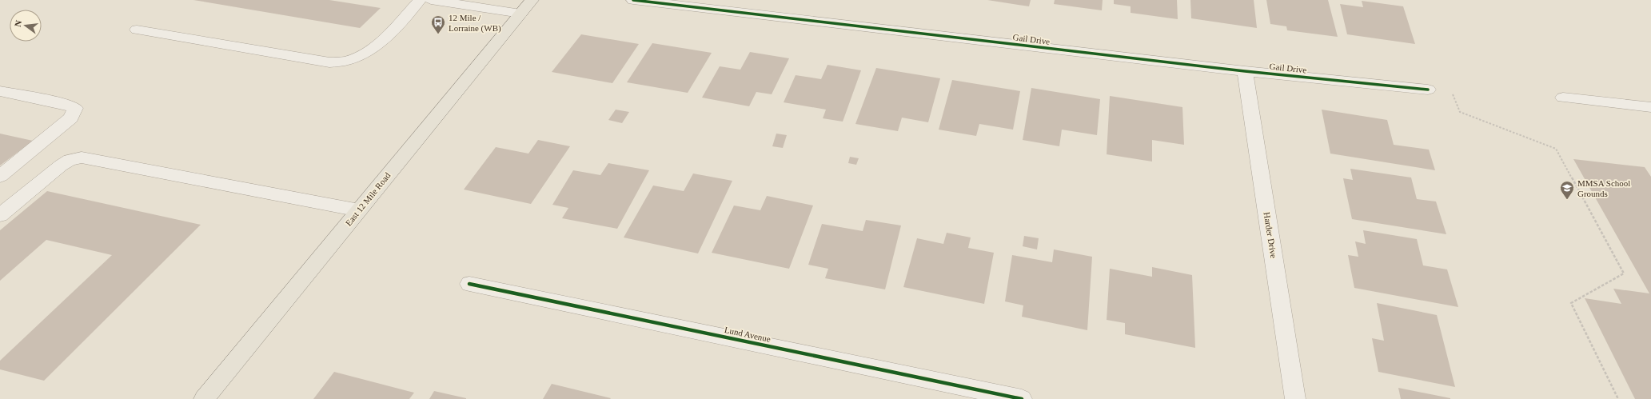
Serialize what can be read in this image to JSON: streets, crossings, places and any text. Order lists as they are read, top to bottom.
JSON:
{
  "streets": {
    "main road": ["East 12 Mile Road"],
    "street": ["Gail Drive", "Harder Drive", "Lund Avenue"]
  },
  "crossings": [
    ["Gail Drive", "Harder Drive"]
  ],
  "places": {
    "bus stop": ["12 Mile / Lorraine (WB)"],
    "school or university": ["MMSA School Grounds"]
  },
  "north": "left"
}
